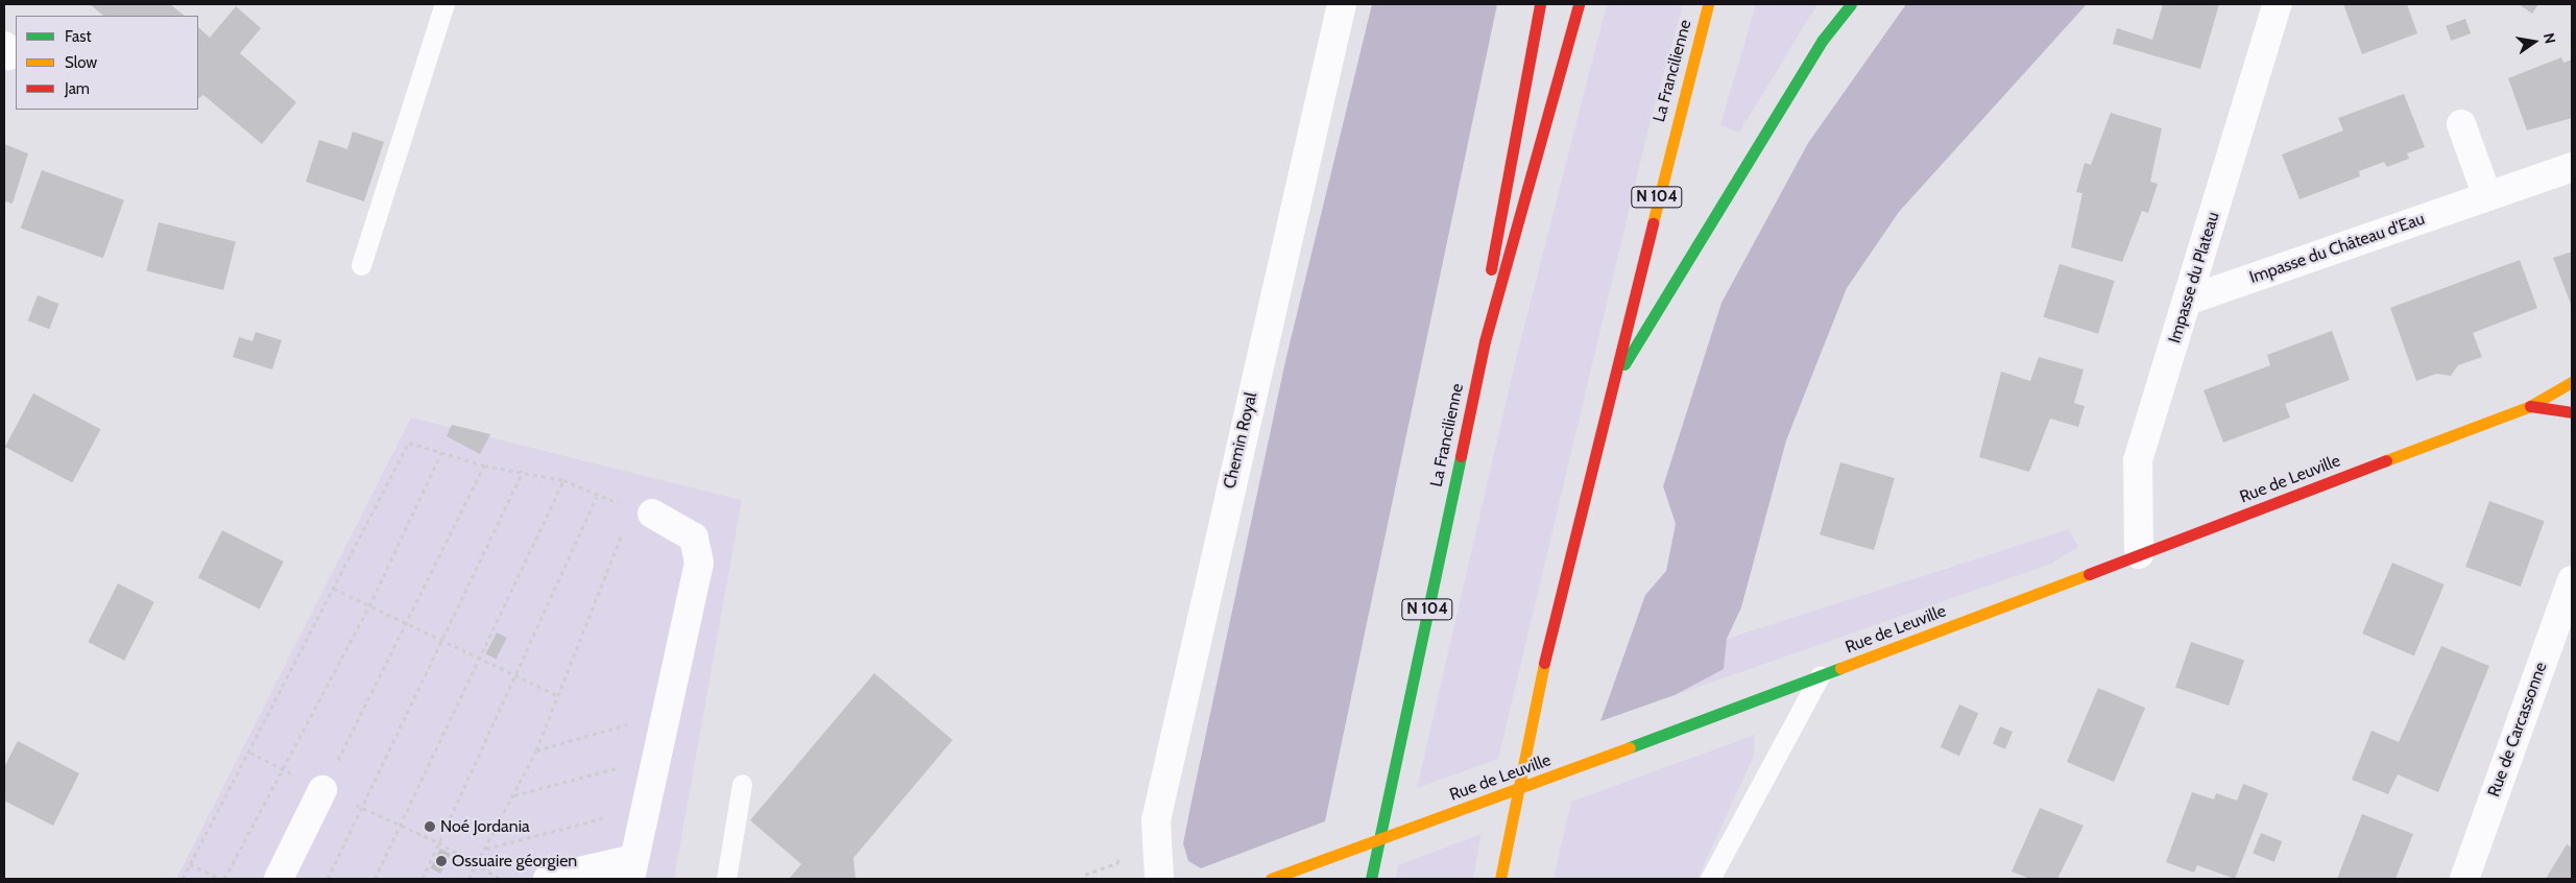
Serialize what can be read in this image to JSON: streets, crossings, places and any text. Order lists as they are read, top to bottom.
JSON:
{
  "streets": {
    "main road": ["La Francilienne", "N 104", "Rue de Leuville"],
    "street": [
      "Impasse du Château d'Eau",
      "Impasse du Plateau",
      "Chemin Royal",
      "Rue de Carcassonne"
    ]
  },
  "crossings": [
    ["Impasse du Château d'Eau", "Impasse du Plateau"],
    ["Impasse du Plateau", "Rue de Leuville"]
  ],
  "places": ["Noé Jordania", "Ossuaire géorgien"],
  "legend": ["Fast", "Slow", "Jam"],
  "north": "right"
}
